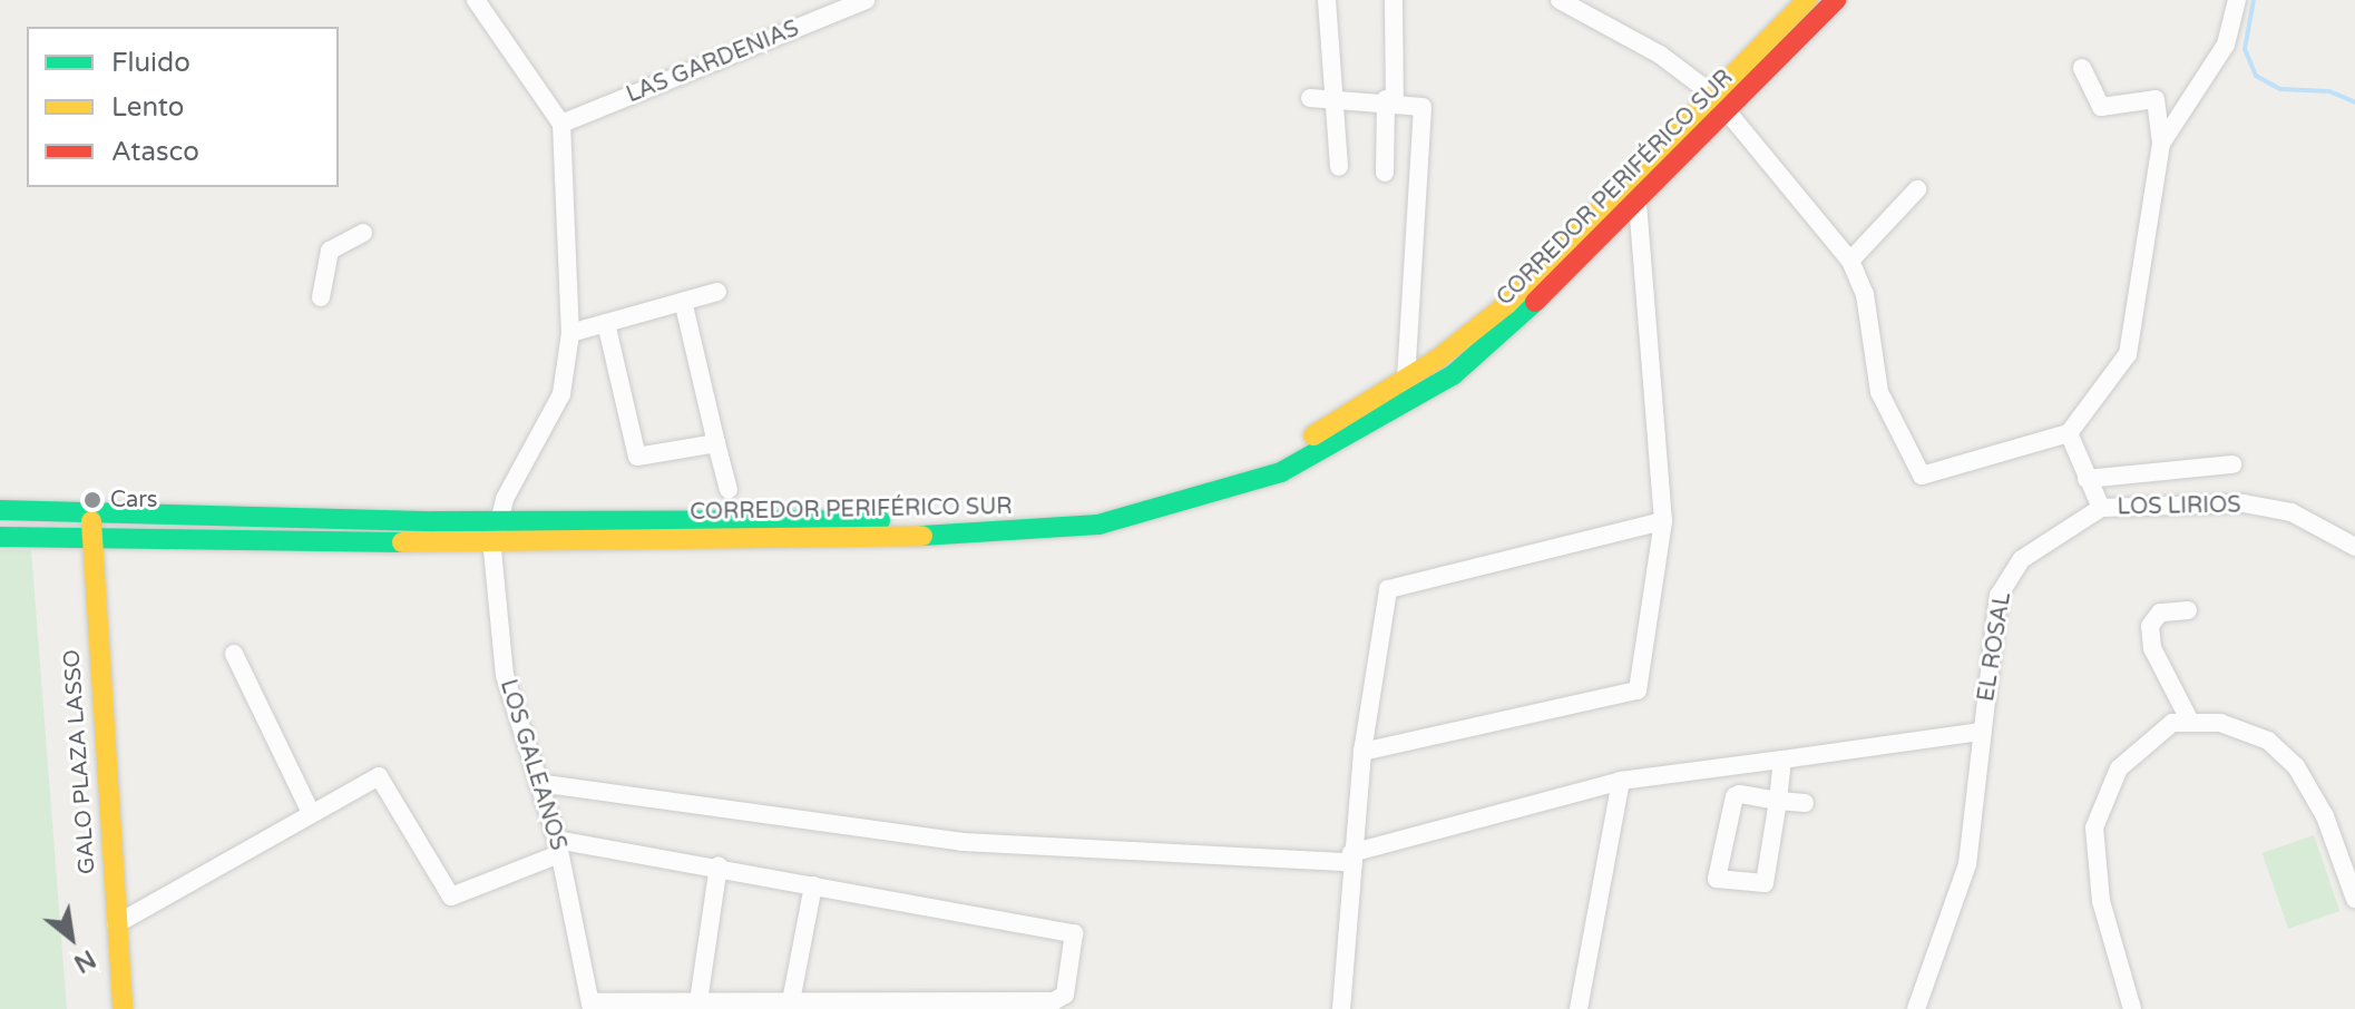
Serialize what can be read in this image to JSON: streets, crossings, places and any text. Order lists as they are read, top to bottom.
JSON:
{
  "streets": {
    "main road": ["CORREDOR PERIFÉRICO SUR", "GALO PLAZA LASSO"],
    "street": [
      "LAS GARDENIAS",
      "LOS LIRIOS",
      "EL ROSAL",
      "LOS GALEANOS"
    ]
  },
  "crossings": [
    ["LAS GARDENIAS", "LOS GALEANOS"],
    ["CORREDOR PERIFÉRICO SUR", "GALO PLAZA LASSO"],
    ["CORREDOR PERIFÉRICO SUR", "LOS GALEANOS"],
    ["LOS LIRIOS", "EL ROSAL"]
  ],
  "places": ["Cars"],
  "legend": ["Fluido", "Lento", "Atasco"],
  "north": "bottom right"
}
